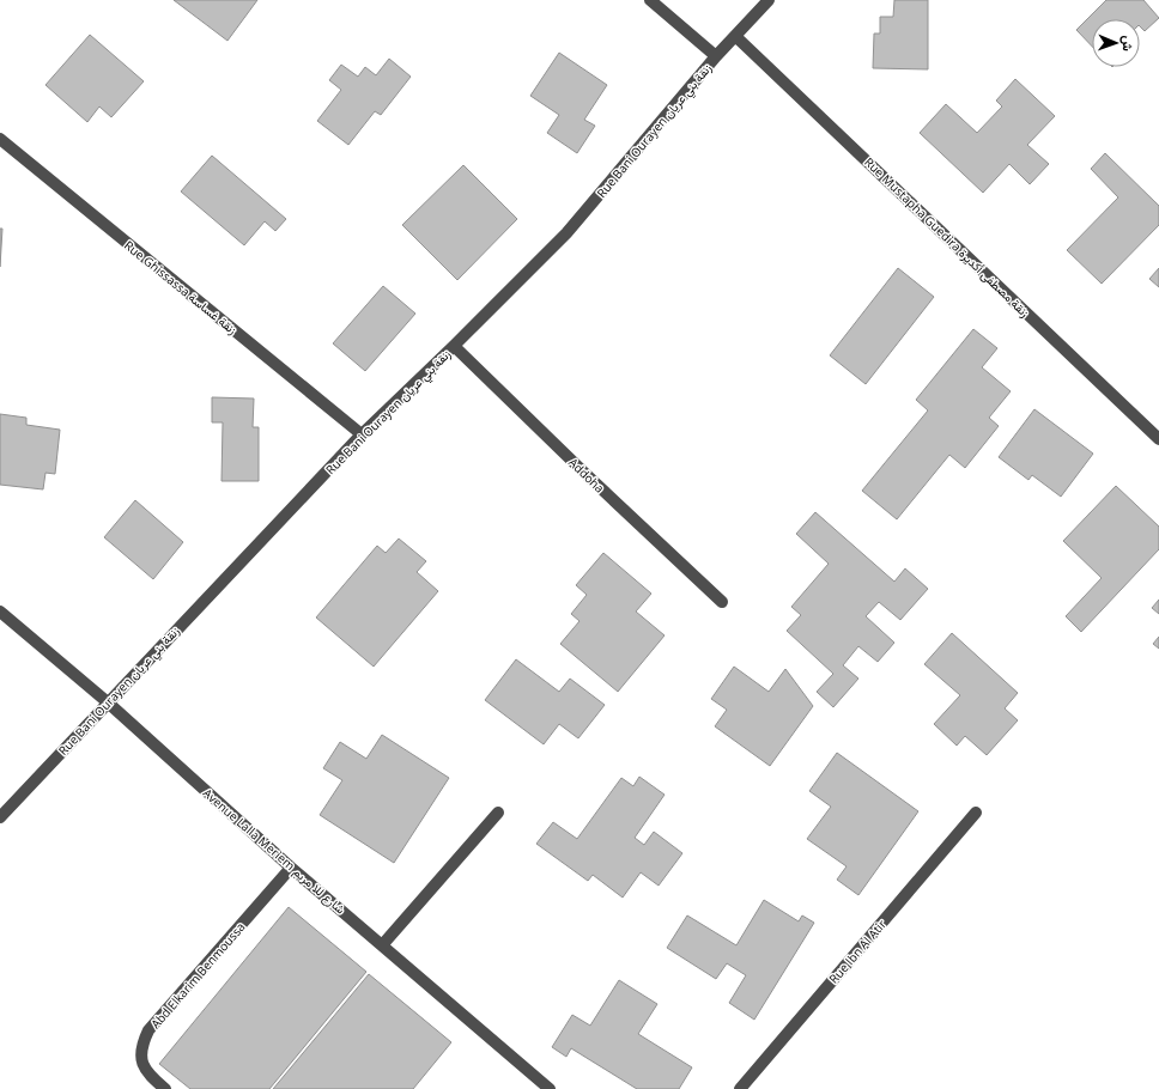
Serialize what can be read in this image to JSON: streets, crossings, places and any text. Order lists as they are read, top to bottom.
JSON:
{
  "streets": {
    "street": [
      "Rue Bani Ourayen زنقة بني عريان",
      "Rue Mustapha Guedira زنقة مصطفى أكديرة",
      "Rue Ghissassa زنقة غساسة",
      "Addoha",
      "Avenue Lalla Meriem شارع للا مريم",
      "Rue Ibn Al Atir",
      "Abd Elkarim Benmoussa"
    ]
  },
  "crossings": [
    ["Rue Bani Ourayen زنقة بني عريان", "Rue Mustapha Guedira زنقة مصطفى أكديرة"],
    ["Rue Bani Ourayen زنقة بني عريان", "Rue Ghissassa زنقة غساسة"],
    ["Rue Bani Ourayen زنقة بني عريان", "Addoha"],
    ["Rue Bani Ourayen زنقة بني عريان", "Avenue Lalla Meriem شارع للا مريم"],
    ["Avenue Lalla Meriem شارع للا مريم", "Abd Elkarim Benmoussa"]
  ],
  "north": "right"
}
